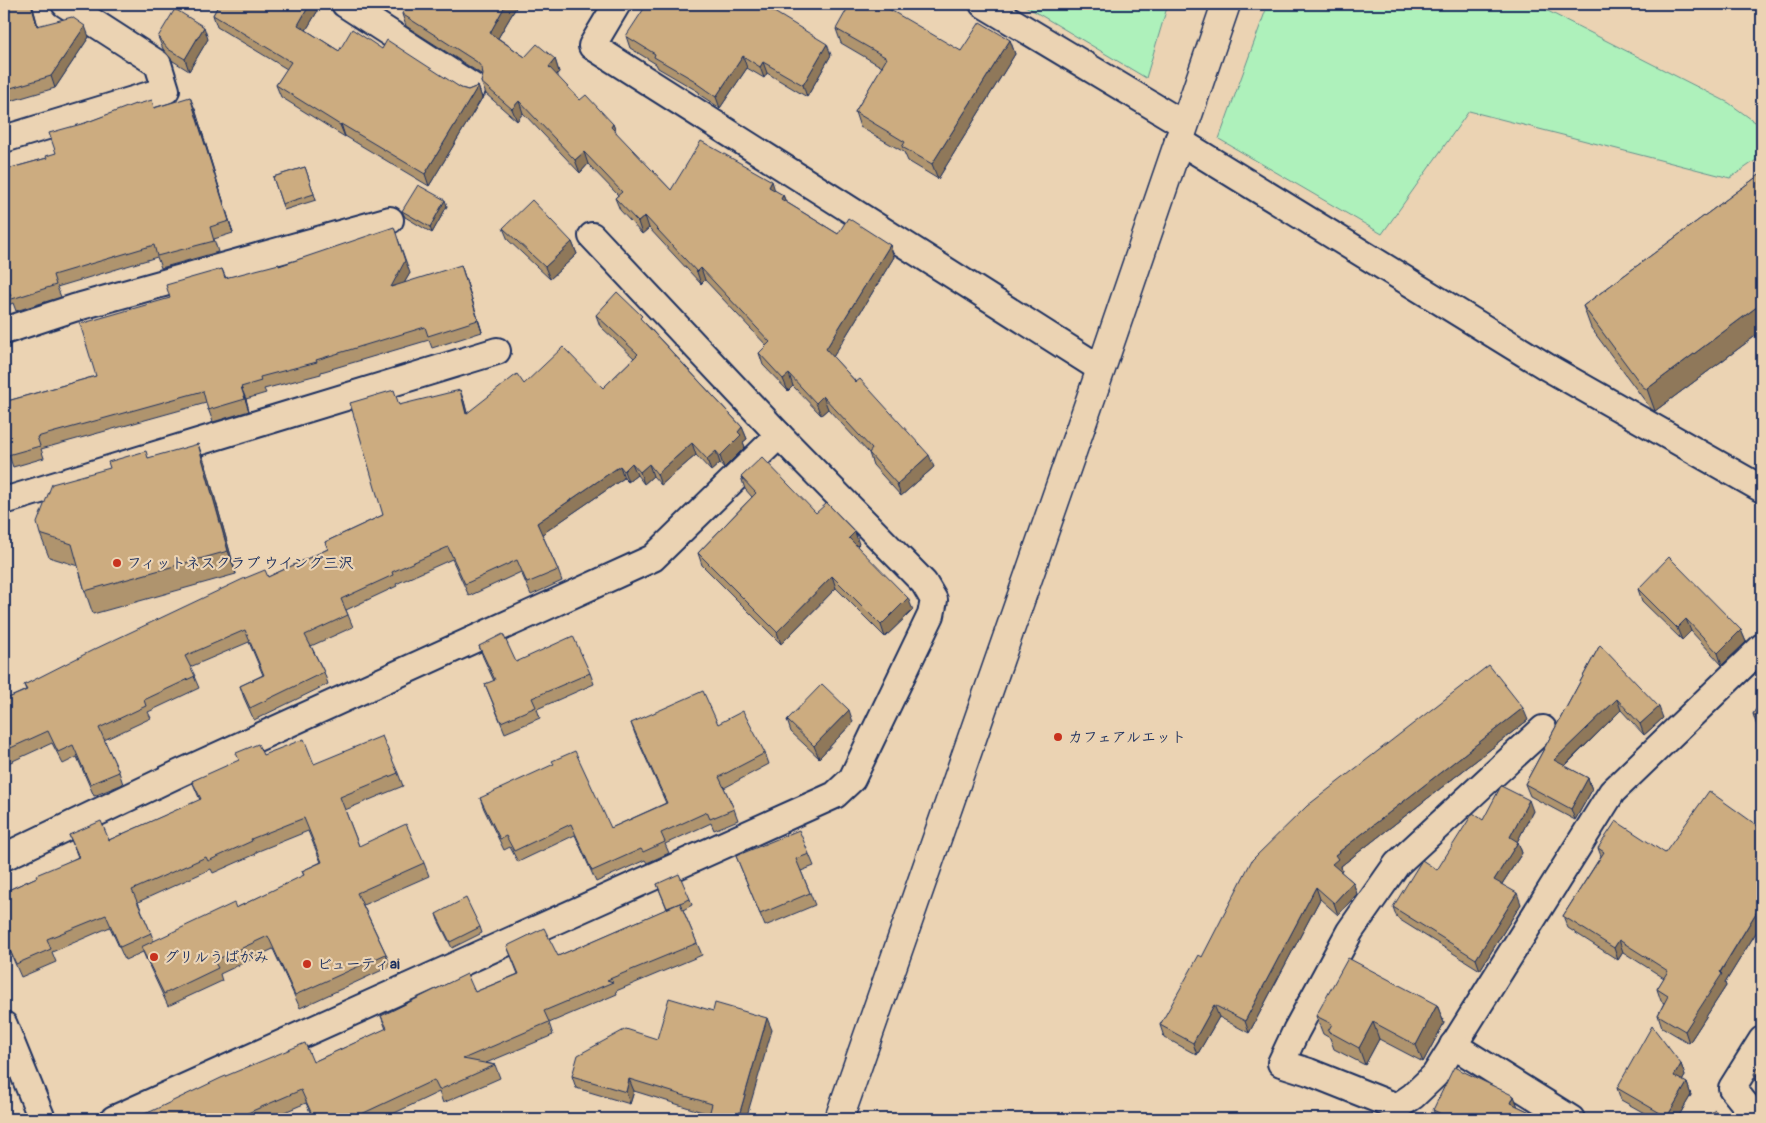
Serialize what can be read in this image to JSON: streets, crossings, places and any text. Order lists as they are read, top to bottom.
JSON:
{
  "places": [
    "フィットネスクラブ ウイング三沢",
    "カフェアルエット",
    "グリルうばがみ",
    "ビューティai"
  ]
}
